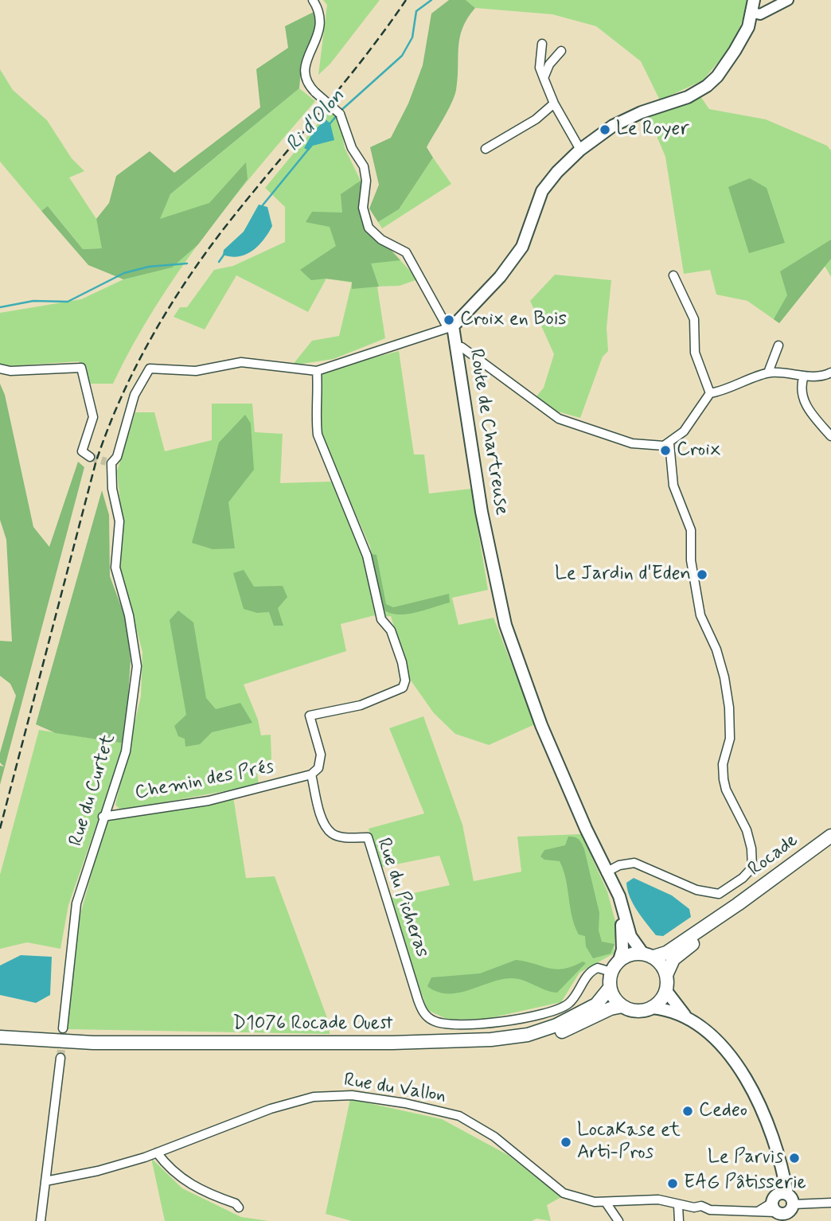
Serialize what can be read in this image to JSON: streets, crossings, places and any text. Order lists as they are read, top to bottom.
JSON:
{
  "streets": {
    "main road": ["Route de Chartreuse", "Rocade", "D1076 Rocade Ouest"],
    "street": [
      "Chemin des Prés",
      "Rue du Curtet",
      "Rue du Picheras",
      "Rue du Vallon"
    ]
  },
  "crossings": [
    ["Route de Chartreuse", "Rocade"],
    ["Route de Chartreuse", "Rue du Picheras"],
    ["Route de Chartreuse", "D1076 Rocade Ouest"],
    ["Chemin des Prés", "Rue du Curtet"],
    ["Chemin des Prés", "Rue du Picheras"],
    ["Rocade", "Rue du Picheras"],
    ["Rocade", "D1076 Rocade Ouest"],
    ["Rue du Picheras", "D1076 Rocade Ouest"]
  ],
  "water": ["Ri d'Olon"],
  "places": [
    "Le Royer",
    "Croix en Bois",
    "Croix",
    "Le Jardin d'Eden",
    "Cedeo",
    "LocaKase et Arti-Pros",
    "Le Parvis",
    "EAG Pâtisserie"
  ]
}
